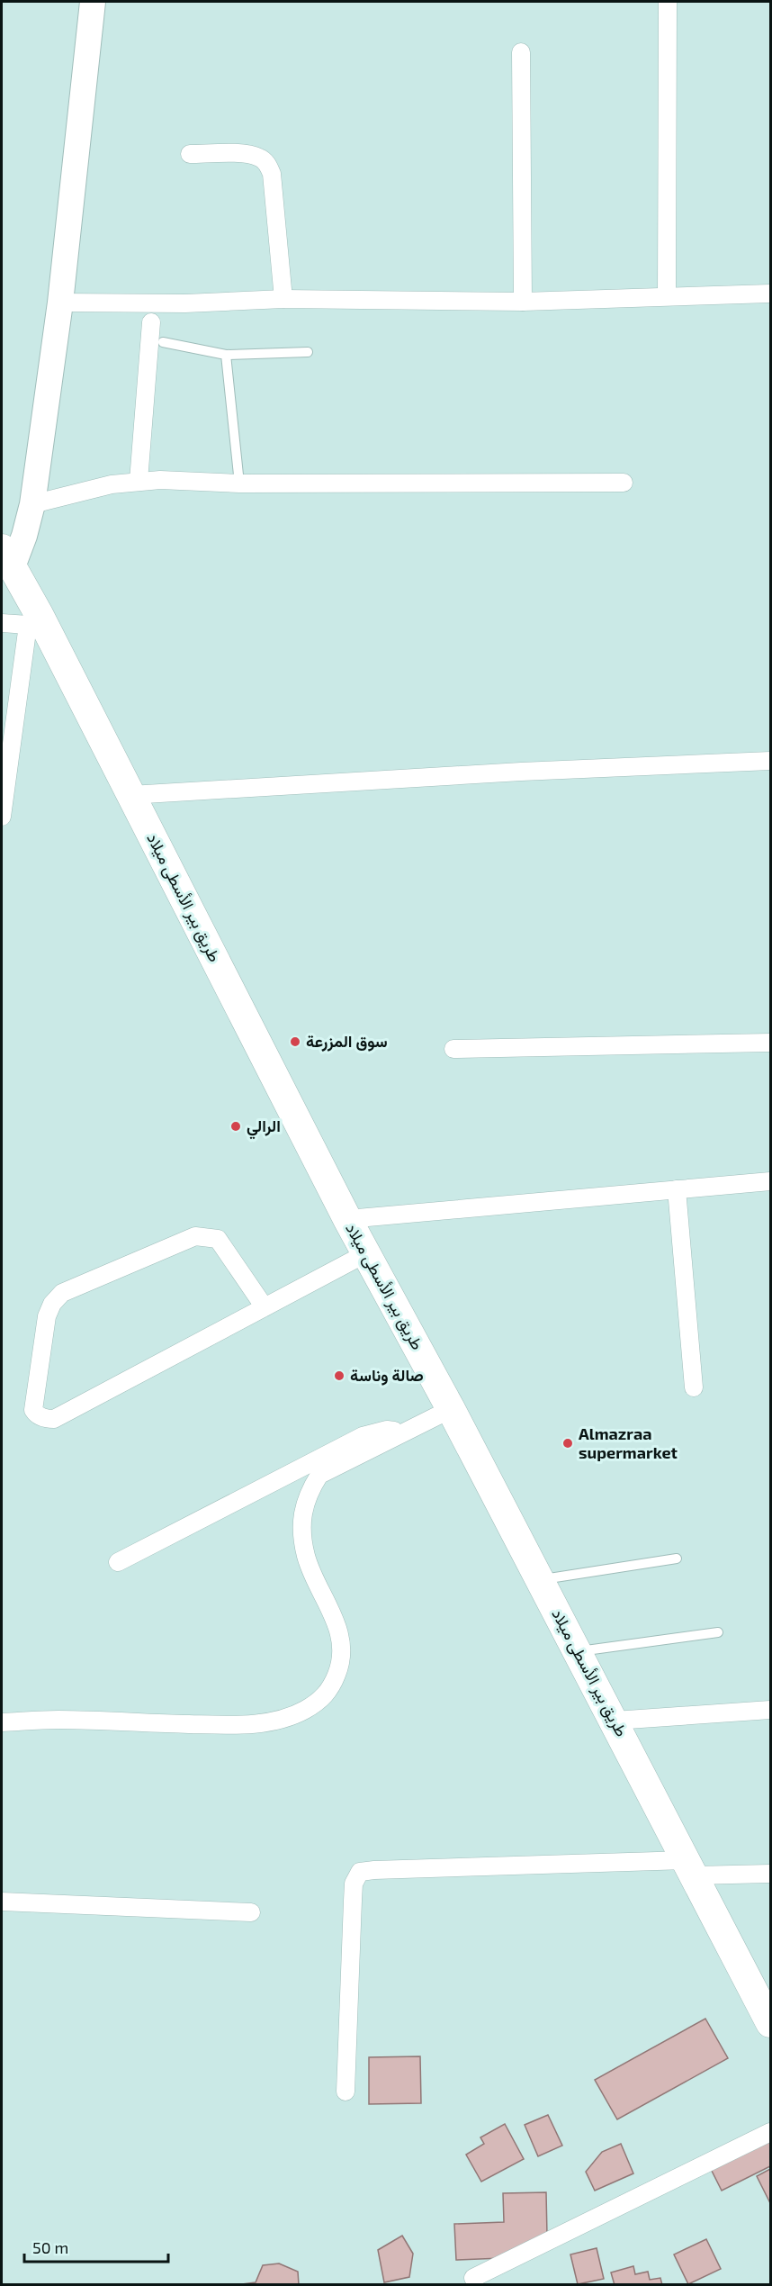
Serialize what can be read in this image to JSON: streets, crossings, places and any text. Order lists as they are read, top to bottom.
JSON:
{
  "streets": {
    "main road": ["طريق بير الأسطى ميلاد"]
  },
  "places": [
    "سوق المزرعة",
    "الرالي",
    "صالة وناسة",
    "Almazraa supermarket"
  ],
  "scale_bar": "50 m"
}
